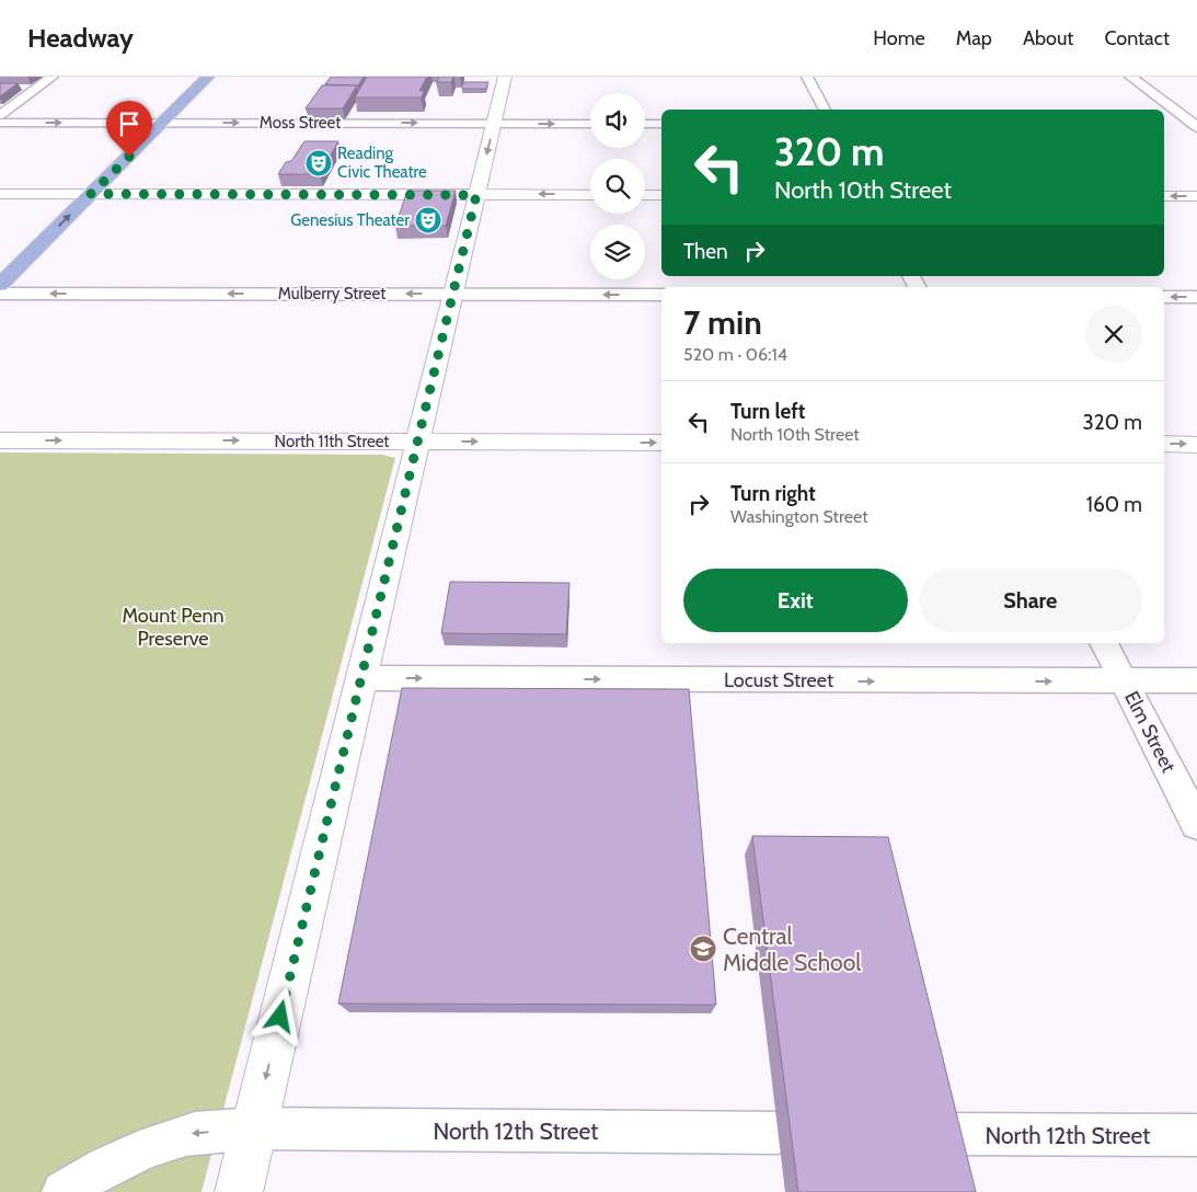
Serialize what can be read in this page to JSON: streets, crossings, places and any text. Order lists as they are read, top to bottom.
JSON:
{
  "streets": {
    "street": [
      "Moss Street",
      "Mulberry Street",
      "North 11th Street",
      "Locust Street",
      "Elm Street",
      "North 12th Street"
    ]
  },
  "crossings": [
    ["Locust Street", "Elm Street"]
  ],
  "one_way": ["Locust Street"],
  "parks": ["Mount Penn Preserve"],
  "places": {
    "theatre": ["Reading Civic Theatre", "Genesius Theater"],
    "school or university": ["Central Middle School"]
  },
  "page": {
    "header": "Headway",
    "nav": [
      "Home",
      "Map",
      "About",
      "Contact"
    ],
    "turn": ["320 m", "North 10th Street"],
    "then": "Then",
    "heading": ["7 min", "520 m · 06:14"],
    "list": [
      {
        "name": "Turn left",
        "note": "North 10th Street",
        "value": "320 m"
      },
      {
        "name": "Turn right",
        "note": "Washington Street",
        "value": "160 m"
      }
    ],
    "buttons": ["Exit", "Share"]
  }
}
